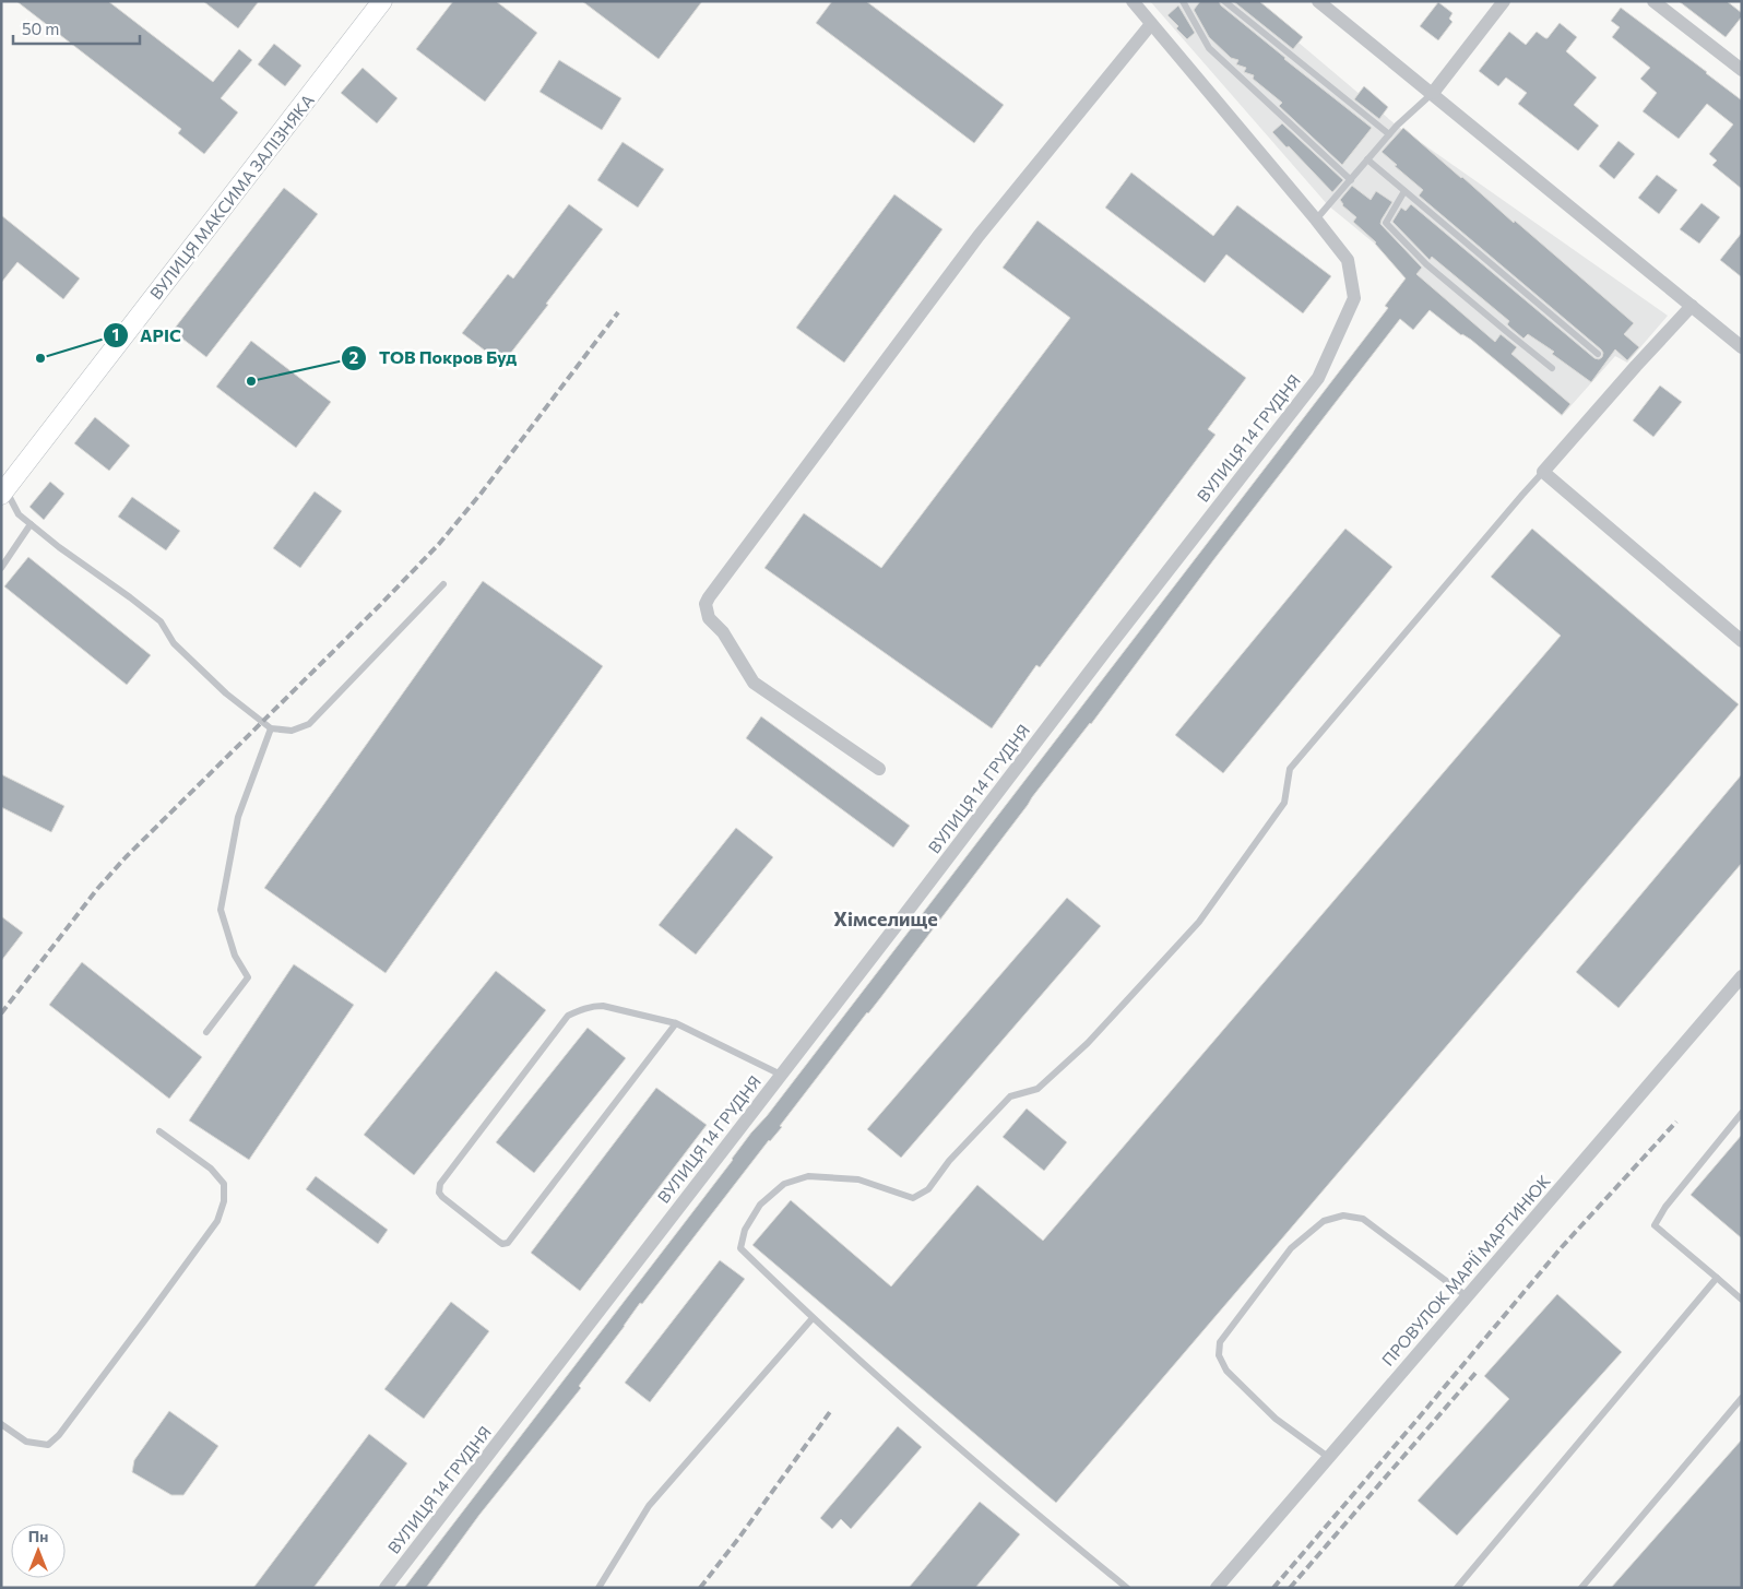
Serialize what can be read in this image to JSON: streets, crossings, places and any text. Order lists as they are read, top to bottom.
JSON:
{
  "streets": {
    "street": ["ВУЛИЦЯ МАКСИМА ЗАЛІЗНЯКА", "ВУЛИЦЯ 14 ГРУДНЯ", "ПРОВУЛОК МАРІЇ МАРТИНЮК"]
  },
  "districts": ["Хімселище"],
  "places": ["АРІС", "ТОВ Покров Буд"],
  "scale_bar": "50 m",
  "north": "top"
}
